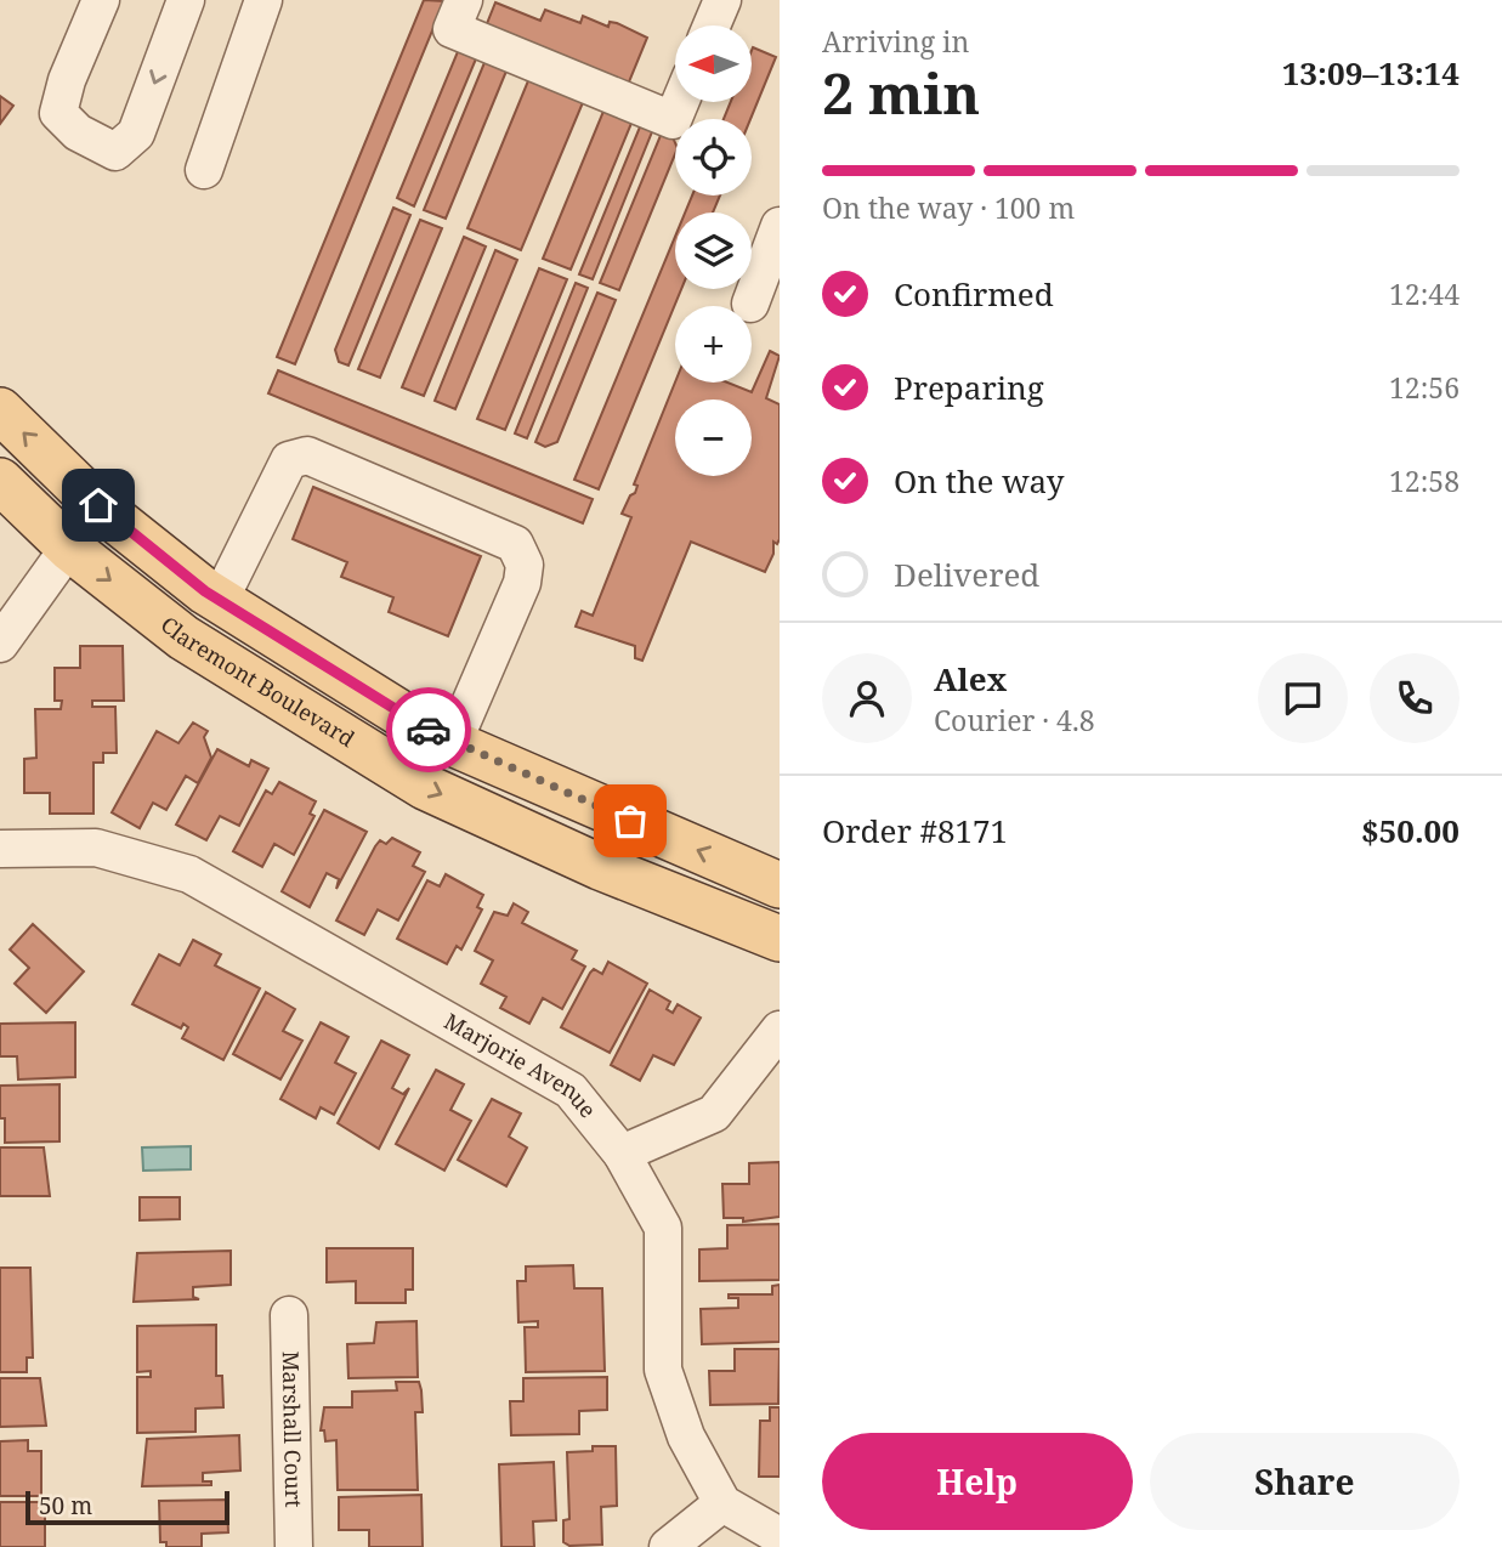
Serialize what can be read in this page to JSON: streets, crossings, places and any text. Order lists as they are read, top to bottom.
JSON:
{
  "streets": {
    "main road": ["Claremont Boulevard"],
    "street": ["Marjorie Avenue", "Marshall Court"]
  },
  "scale_bar": "50 m",
  "north": "left",
  "page": {
    "heading": ["2 min", "Arriving in", "13:09–13:14"],
    "panel": [
      "Alex",
      "Courier · 4.8",
      "Order #8171",
      "$50.00"
    ],
    "map_buttons": ["+", "−"],
    "bar": "On the way · 100 m",
    "list": [
      ["Confirmed", "12:44"],
      ["Preparing", "12:56"],
      ["On the way", "12:58"],
      "Delivered"
    ],
    "buttons": ["Help", "Share"],
    "scale": "50 m"
  }
}
